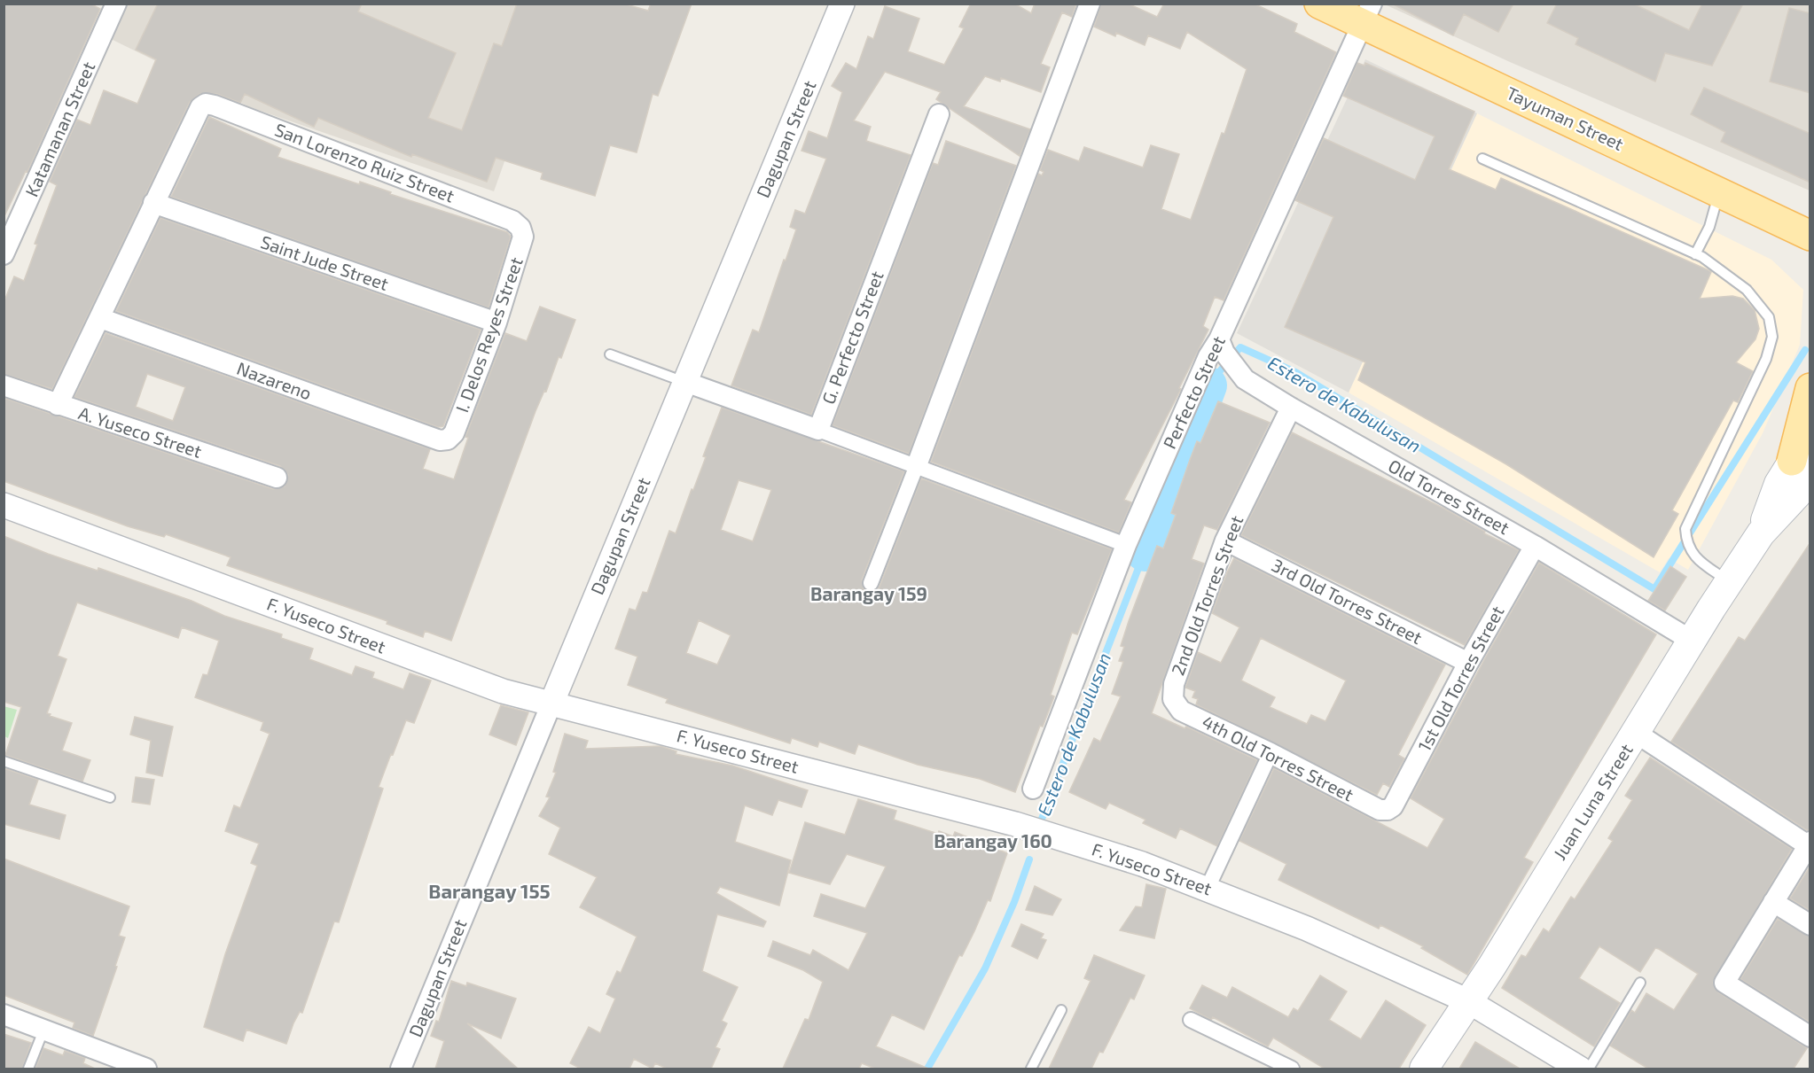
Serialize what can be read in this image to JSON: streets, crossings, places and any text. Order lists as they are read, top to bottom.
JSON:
{
  "streets": {
    "main road": ["Tayuman Street", "Juan Luna Street"],
    "street": [
      "Katamanan Street",
      "Dagupan Street",
      "San Lorenzo Ruiz Street",
      "Saint Jude Street",
      "I. Delos Reyes Street",
      "G. Perfecto Street",
      "Nazareno",
      "Perfecto Street",
      "A. Yuseco Street",
      "Old Torres Street",
      "2nd Old Torres Street",
      "3rd Old Torres Street",
      "F. Yuseco Street",
      "1st Old Torres Street",
      "4th Old Torres Street"
    ]
  },
  "crossings": [
    ["Tayuman Street", "Perfecto Street"],
    ["Dagupan Street", "F. Yuseco Street"],
    ["San Lorenzo Ruiz Street", "Saint Jude Street"],
    ["San Lorenzo Ruiz Street", "I. Delos Reyes Street"],
    ["Saint Jude Street", "I. Delos Reyes Street"],
    ["I. Delos Reyes Street", "Nazareno"],
    ["Perfecto Street", "Old Torres Street"],
    ["Old Torres Street", "2nd Old Torres Street"],
    ["Old Torres Street", "1st Old Torres Street"],
    ["Old Torres Street", "Juan Luna Street"],
    ["2nd Old Torres Street", "3rd Old Torres Street"],
    ["2nd Old Torres Street", "4th Old Torres Street"],
    ["3rd Old Torres Street", "1st Old Torres Street"],
    ["F. Yuseco Street", "Juan Luna Street"],
    ["1st Old Torres Street", "4th Old Torres Street"]
  ],
  "districts": ["Barangay 159", "Barangay 160", "Barangay 155"],
  "water": ["Estero de Kabulusan"]
}
